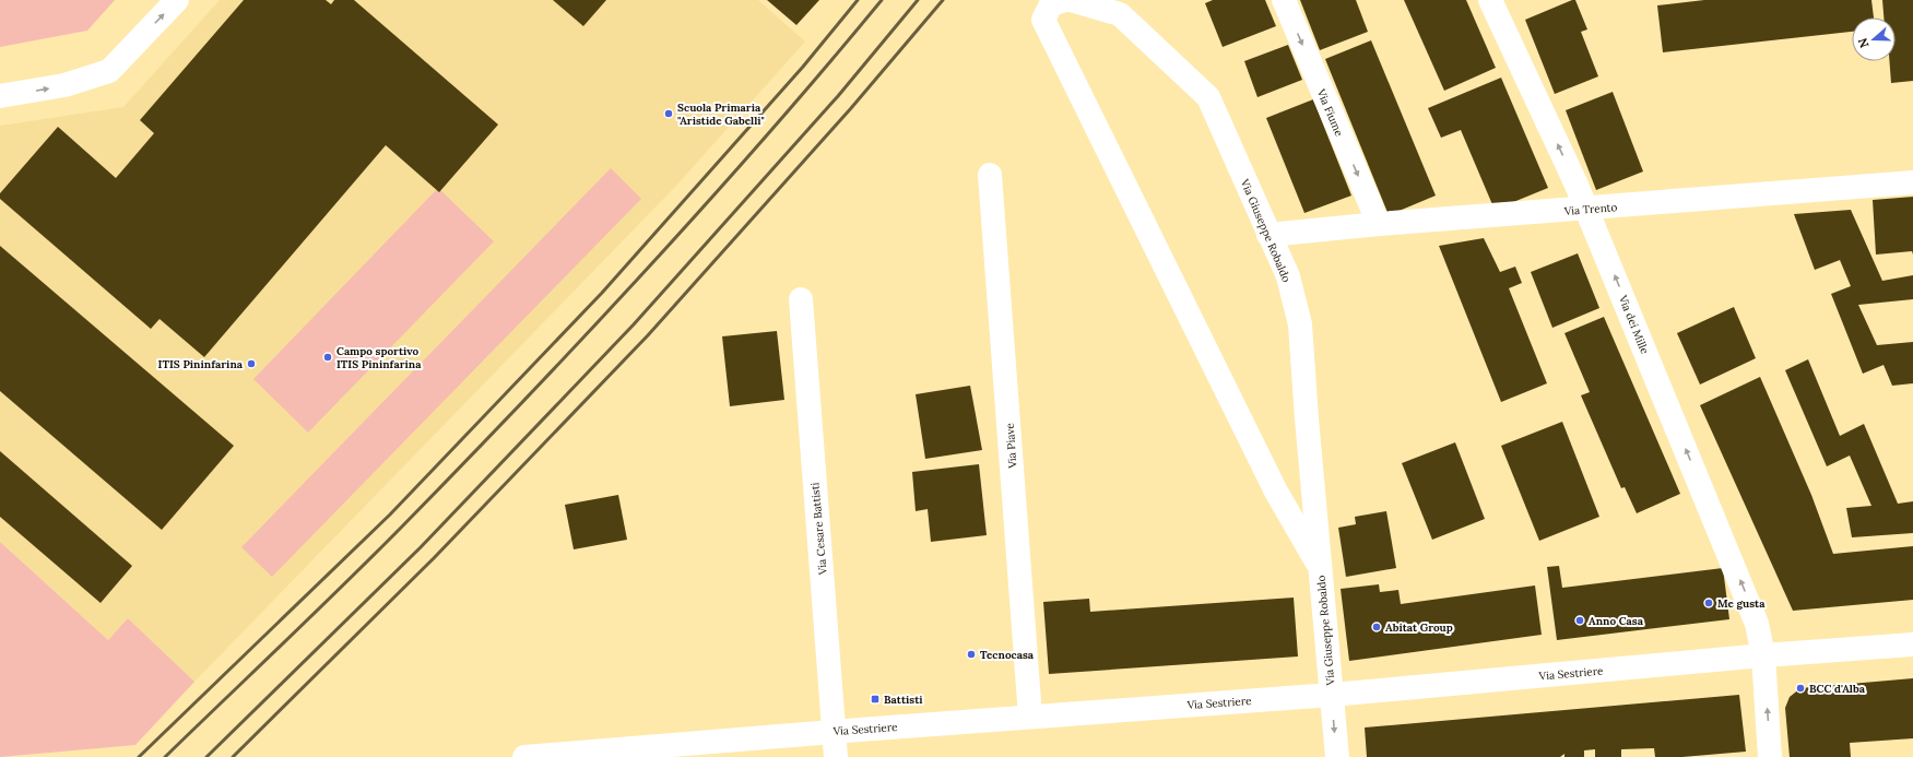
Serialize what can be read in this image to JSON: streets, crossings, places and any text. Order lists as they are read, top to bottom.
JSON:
{
  "streets": {
    "street": [
      "Via Fiume",
      "Via Trento",
      "Via Giuseppe Robaldo",
      "Via dei Mille",
      "Via Piave",
      "Via Cesare Battisti",
      "Via Sestriere"
    ]
  },
  "crossings": [
    ["Via Fiume", "Via Trento"],
    ["Via Trento", "Via Giuseppe Robaldo"],
    ["Via Trento", "Via dei Mille"],
    ["Via Giuseppe Robaldo", "Via Sestriere"],
    ["Via dei Mille", "Via Sestriere"],
    ["Via Piave", "Via Sestriere"],
    ["Via Cesare Battisti", "Via Sestriere"]
  ],
  "one_way": ["Via Fiume", "Via dei Mille"],
  "places": {
    "other": [
      "Scuola Primaria \"Aristide Gabelli\"",
      "Campo sportivo ITIS Pininfarina",
      "ITIS Pininfarina",
      "Me gusta",
      "Anno Casa",
      "Abitat Group",
      "Tecnocasa",
      "BCC d'Alba"
    ],
    "transit": ["Battisti"]
  },
  "north": "left"
}
